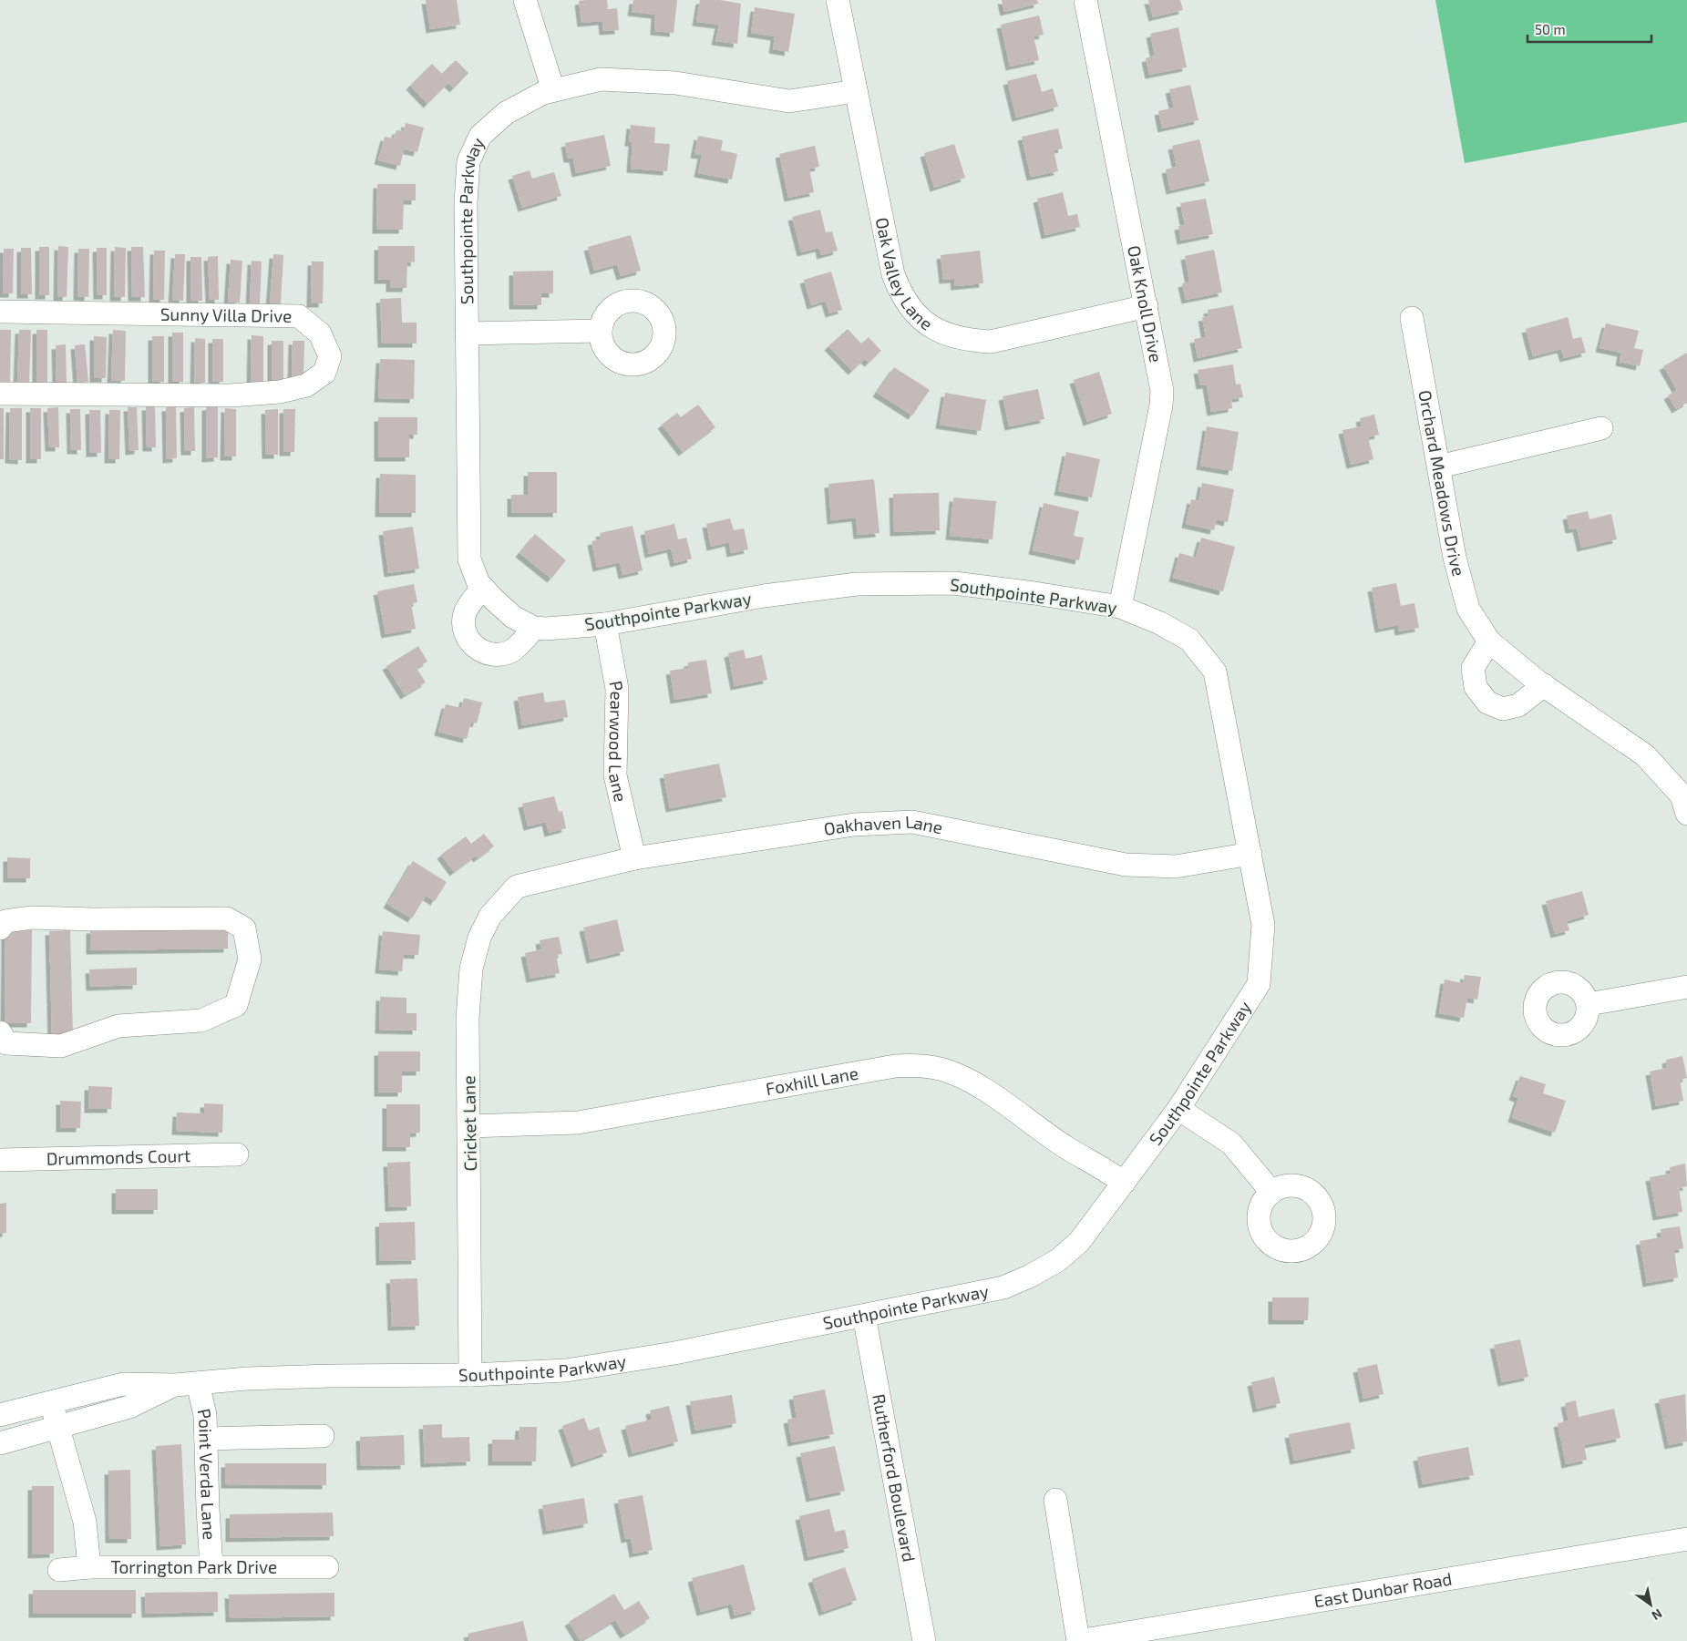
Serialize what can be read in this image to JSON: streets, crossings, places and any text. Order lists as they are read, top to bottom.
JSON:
{
  "streets": {
    "street": [
      "Southpointe Parkway",
      "Oak Valley Lane",
      "Oak Knoll Drive",
      "Sunny Villa Drive",
      "Orchard Meadows Drive",
      "Pearwood Lane",
      "Oakhaven Lane",
      "Foxhill Lane",
      "Cricket Lane",
      "Drummonds Court",
      "Point Verda Lane",
      "Rutherford Boulevard",
      "Torrington Park Drive",
      "East Dunbar Road"
    ]
  },
  "crossings": [
    ["Southpointe Parkway", "Oak Valley Lane"],
    ["Southpointe Parkway", "Oak Knoll Drive"],
    ["Southpointe Parkway", "Pearwood Lane"],
    ["Southpointe Parkway", "Oakhaven Lane"],
    ["Southpointe Parkway", "Foxhill Lane"],
    ["Southpointe Parkway", "Cricket Lane"],
    ["Southpointe Parkway", "Point Verda Lane"],
    ["Southpointe Parkway", "Rutherford Boulevard"],
    ["Oak Valley Lane", "Oak Knoll Drive"],
    ["Pearwood Lane", "Oakhaven Lane"],
    ["Oakhaven Lane", "Cricket Lane"],
    ["Foxhill Lane", "Cricket Lane"],
    ["Point Verda Lane", "Torrington Park Drive"]
  ],
  "scale_bar": "50 m",
  "north": "bottom right"
}
